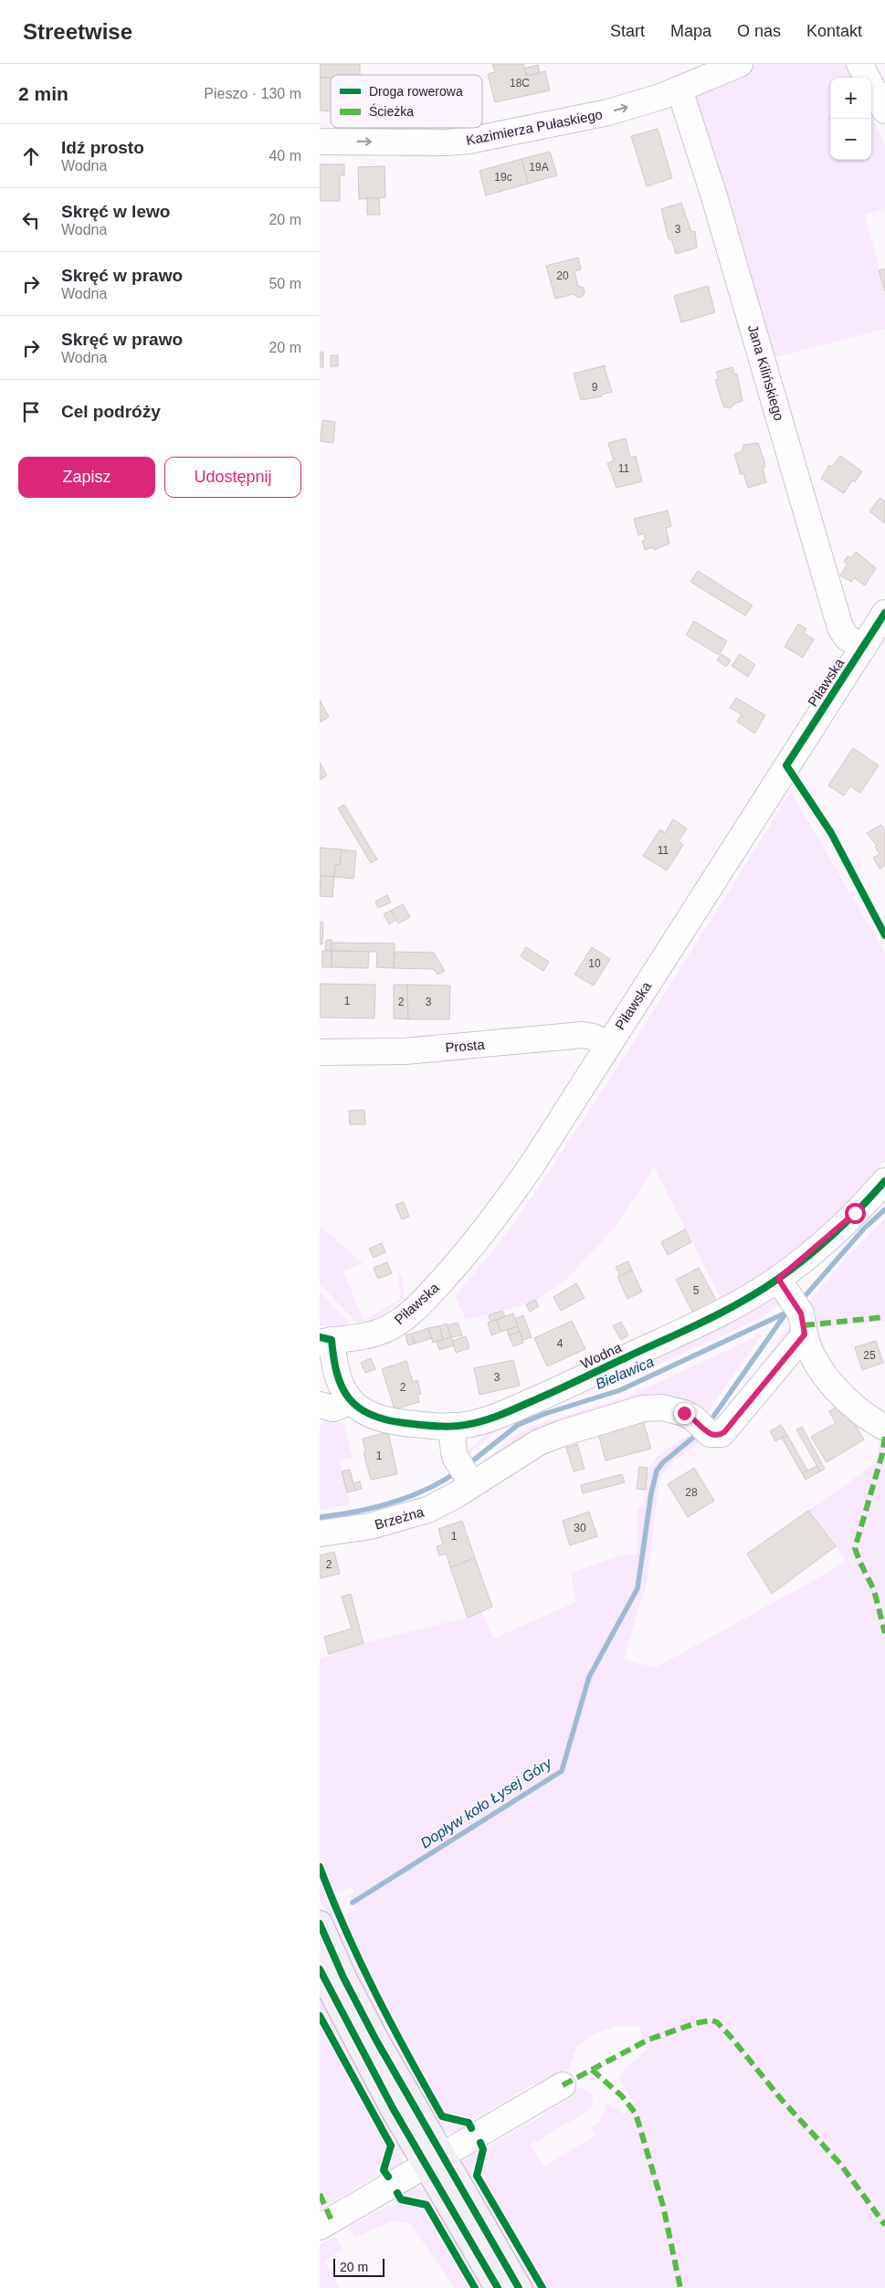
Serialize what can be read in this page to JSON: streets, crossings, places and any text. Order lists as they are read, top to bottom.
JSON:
{
  "streets": {
    "street": [
      "Kazimierza Pułaskiego",
      "Jana Kilińskiego",
      "Piławska",
      "Prosta",
      "Wodna",
      "Brzeżna"
    ]
  },
  "crossings": [
    ["Kazimierza Pułaskiego", "Jana Kilińskiego"],
    ["Jana Kilińskiego", "Piławska"],
    ["Piławska", "Prosta"],
    ["Piławska", "Wodna"],
    ["Wodna", "Brzeżna"]
  ],
  "one_way": ["Kazimierza Pułaskiego"],
  "water": ["Bielawica", "Dopływ koło Łysej Góry"],
  "house_numbers": [
    "18C",
    "19A",
    "19c",
    "3",
    "20",
    "9",
    "11",
    "11",
    "10",
    "1",
    "2",
    "3",
    "5",
    "4",
    "25",
    "3",
    "2",
    "1",
    "28",
    "30",
    "1",
    "2"
  ],
  "legend": ["Droga rowerowa", "Ścieżka"],
  "scale_bar": "20 m",
  "page": {
    "header": "Streetwise",
    "nav": [
      "Start",
      "Mapa",
      "O nas",
      "Kontakt"
    ],
    "heading": ["2 min", "Pieszo · 130 m"],
    "map_buttons": ["+", "−"],
    "list": [
      ["Idź prosto", "Wodna", "40 m"],
      ["Skręć w lewo", "Wodna", "20 m"],
      ["Skręć w prawo", "Wodna", "50 m"],
      ["Skręć w prawo", "Wodna", "20 m"],
      "Cel podróży"
    ],
    "buttons": ["Zapisz", "Udostępnij"],
    "scale": "20 m"
  }
}
